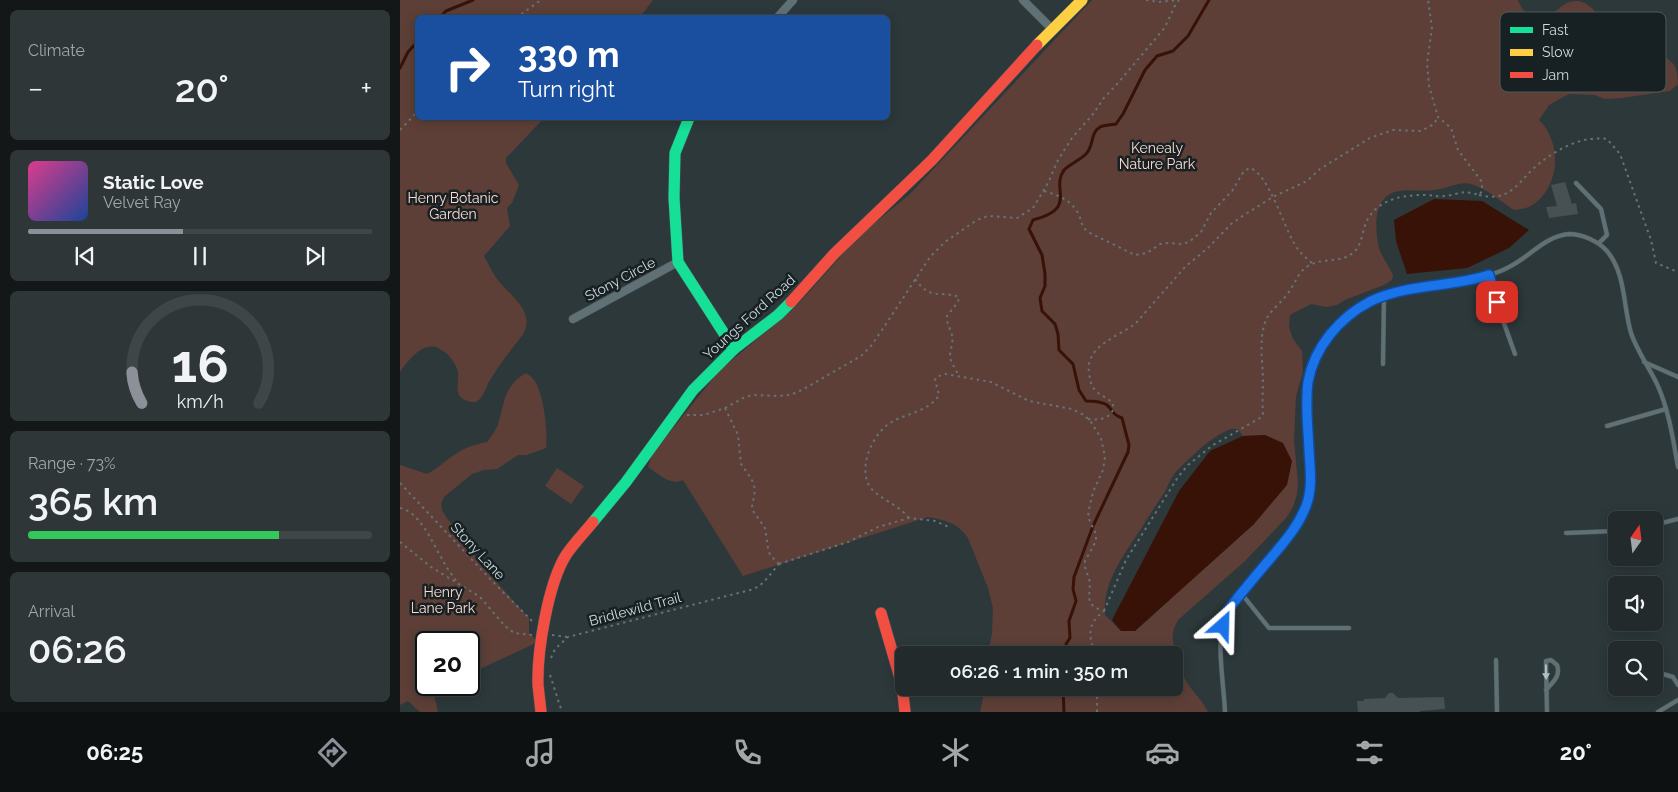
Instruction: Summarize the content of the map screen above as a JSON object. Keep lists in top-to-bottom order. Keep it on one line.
{"streets":{"street":["Stony Circle","Youngs Ford Road"],"path":["Stony Lane","Bridlewild Trail"]},"crossings":[["Youngs Ford Road","Stony Lane"]],"parks":["Kenealy Nature Park","Henry Botanic Garden","Henry Lane Park"],"legend":["Fast","Slow","Jam"],"north":"top","page":{"tile":["Climate",["Range · 73%","365 km"],["Arrival","06:26"]],"turn":["330 m","Turn right"],"heat":["−","20°","+"],"song":["Static Love","Velvet Ray"],"limit":"20","trip":"06:26 · 1 min · 350 m","tabs":["06:25","20°"],"gauge":["16","km/h"]}}
